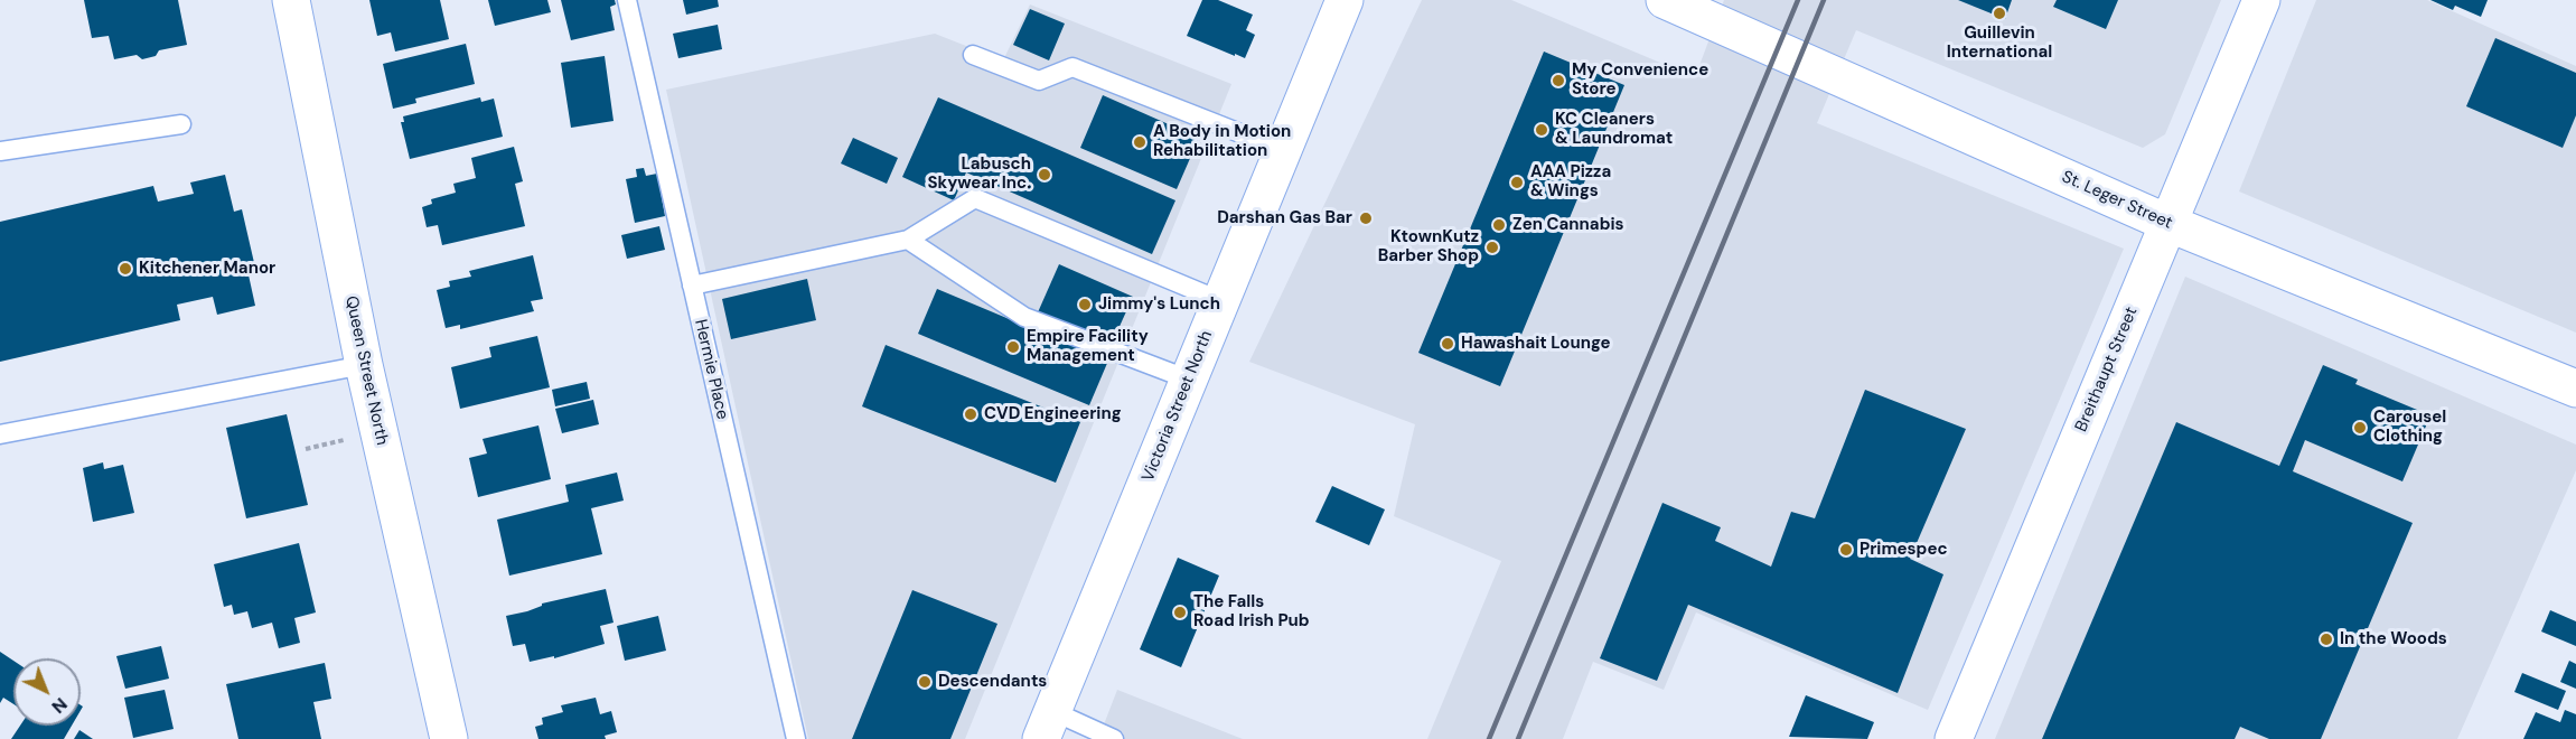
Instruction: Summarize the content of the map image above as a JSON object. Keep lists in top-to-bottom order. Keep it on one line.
{"streets":{"street":["St. Leger Street","Breithaupt Street","Queen Street North","Victoria Street North"],"lane":["Hermie Place"]},"crossings":[["St. Leger Street","Breithaupt Street"]],"places":["Guillevin International","My Convenience Store","KC Cleaners & Laundromat","A Body in Motion Rehabilitation","Labusch Skywear Inc.","AAA Pizza & Wings","Darshan Gas Bar","Zen Cannabis","KtownKutz Barber Shop","Kitchener Manor","Jimmy's Lunch","Hawashait Lounge","Empire Facility Management","CVD Engineering","Carousel Clothing","Primespec","The Falls Road Irish Pub","In the Woods","Descendants"],"north":"bottom right"}
